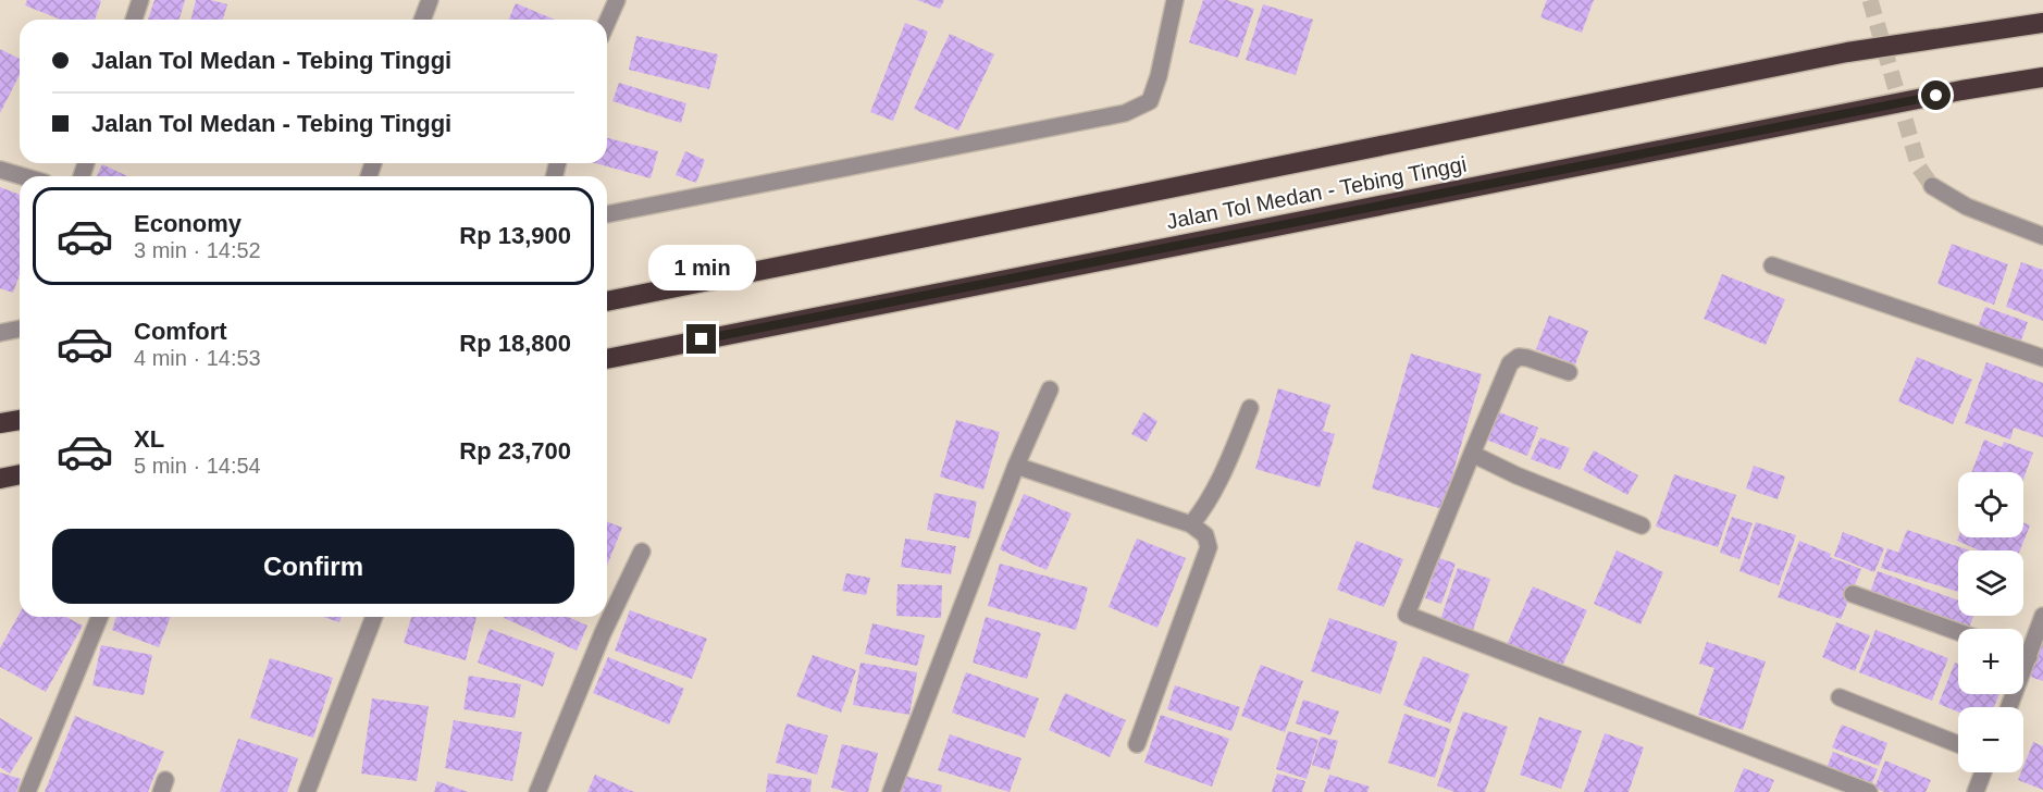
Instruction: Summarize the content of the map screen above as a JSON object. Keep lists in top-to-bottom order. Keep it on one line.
{"streets":{"highway":["Jalan Tol Medan - Tebing Tinggi"]},"page":{"banner":["Jalan Tol Medan - Tebing Tinggi","Jalan Tol Medan - Tebing Tinggi"],"list":[{"name":"Economy","note":"3 min · 14:52","value":"Rp 13,900"},{"name":"Comfort","note":"4 min · 14:53","value":"Rp 18,800"},{"name":"XL","note":"5 min · 14:54","value":"Rp 23,700"}],"bubble":"1 min","map_buttons":["+","−"],"buttons":"Confirm"}}
